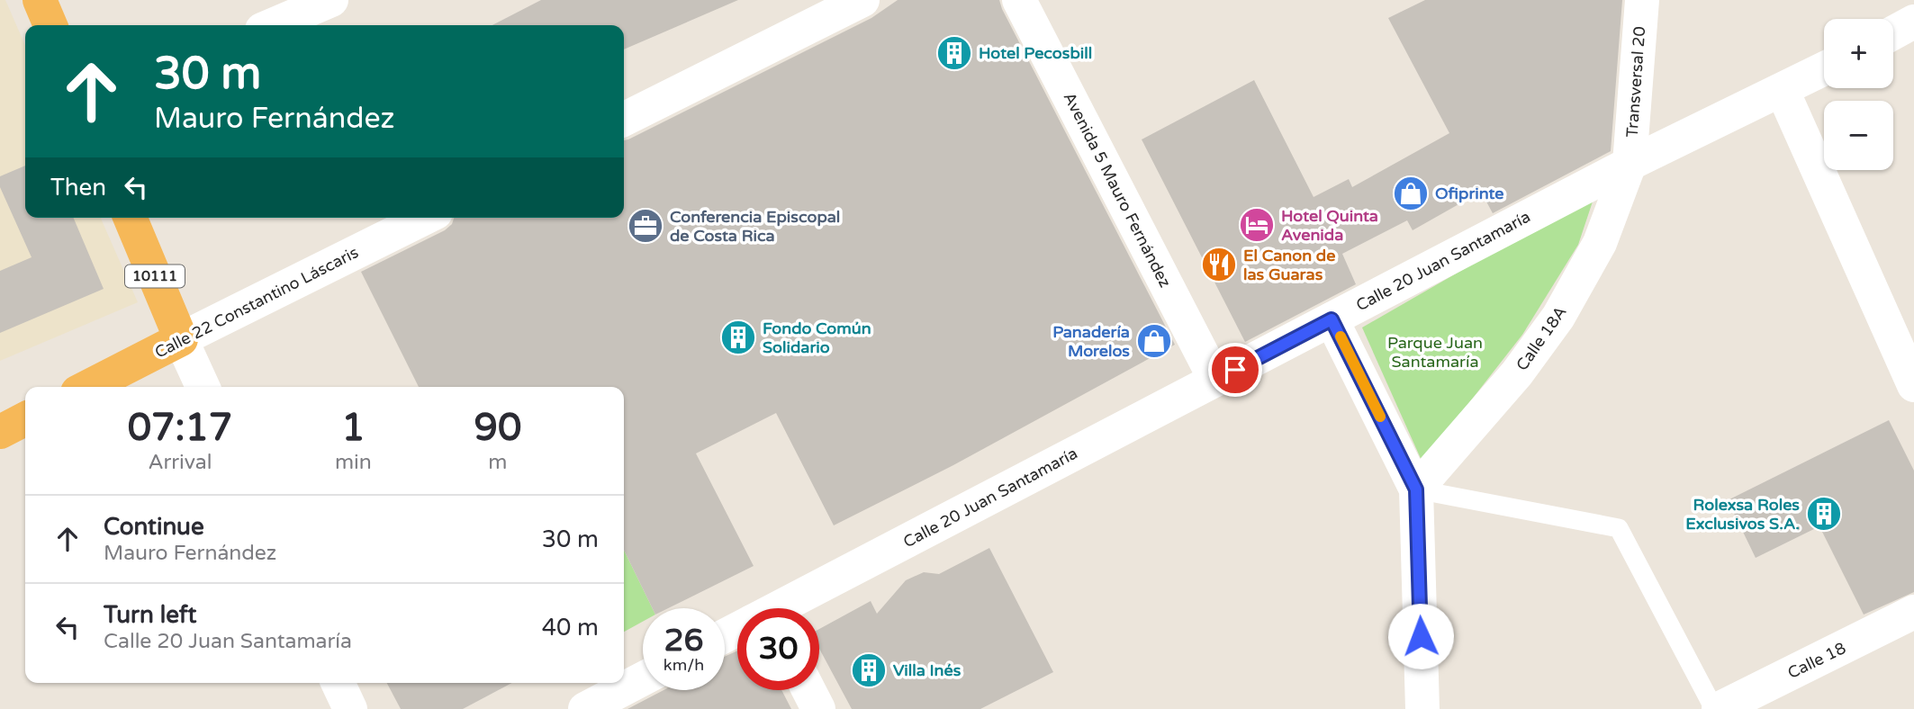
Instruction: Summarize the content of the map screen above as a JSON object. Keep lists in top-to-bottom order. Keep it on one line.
{"streets":{"highway":["10111","Calle 22 Constantino Láscaris"],"street":["Transversal 20","Avenida 5 Mauro Fernández","Calle 20 Juan Santamaría","Calle 18A","Calle 18"]},"crossings":[["Transversal 20","Calle 20 Juan Santamaría"],["Transversal 20","Calle 18A"],["Avenida 5 Mauro Fernández","Calle 20 Juan Santamaría"],["Calle 20 Juan Santamaría","Calle 18A"],["10111","Calle 22 Constantino Láscaris"]],"parks":["Parque Juan Santamaría"],"places":{"building":["Hotel Pecosbill","Fondo Común Solidario","Rolexsa Roles Exclusivos S.A.","Villa Inés"],"shop":["Ofiprinte","Panadería Morelos"],"hotel":["Hotel Quinta Avenida"],"office":["Conferencia Episcopal de Costa Rica"],"restaurant":["El Canon de las Guaras"]},"page":{"map_buttons":["+","−"],"turn":["30 m","Mauro Fernández"],"then":"Then","eta":["07:17","Arrival","1","min","90","m"],"list":[{"name":"Continue","note":"Mauro Fernández","value":"30 m"},{"name":"Turn left","note":"Calle 20 Juan Santamaría","value":"40 m"}],"speed":"26 km/h","limit":"30"}}
